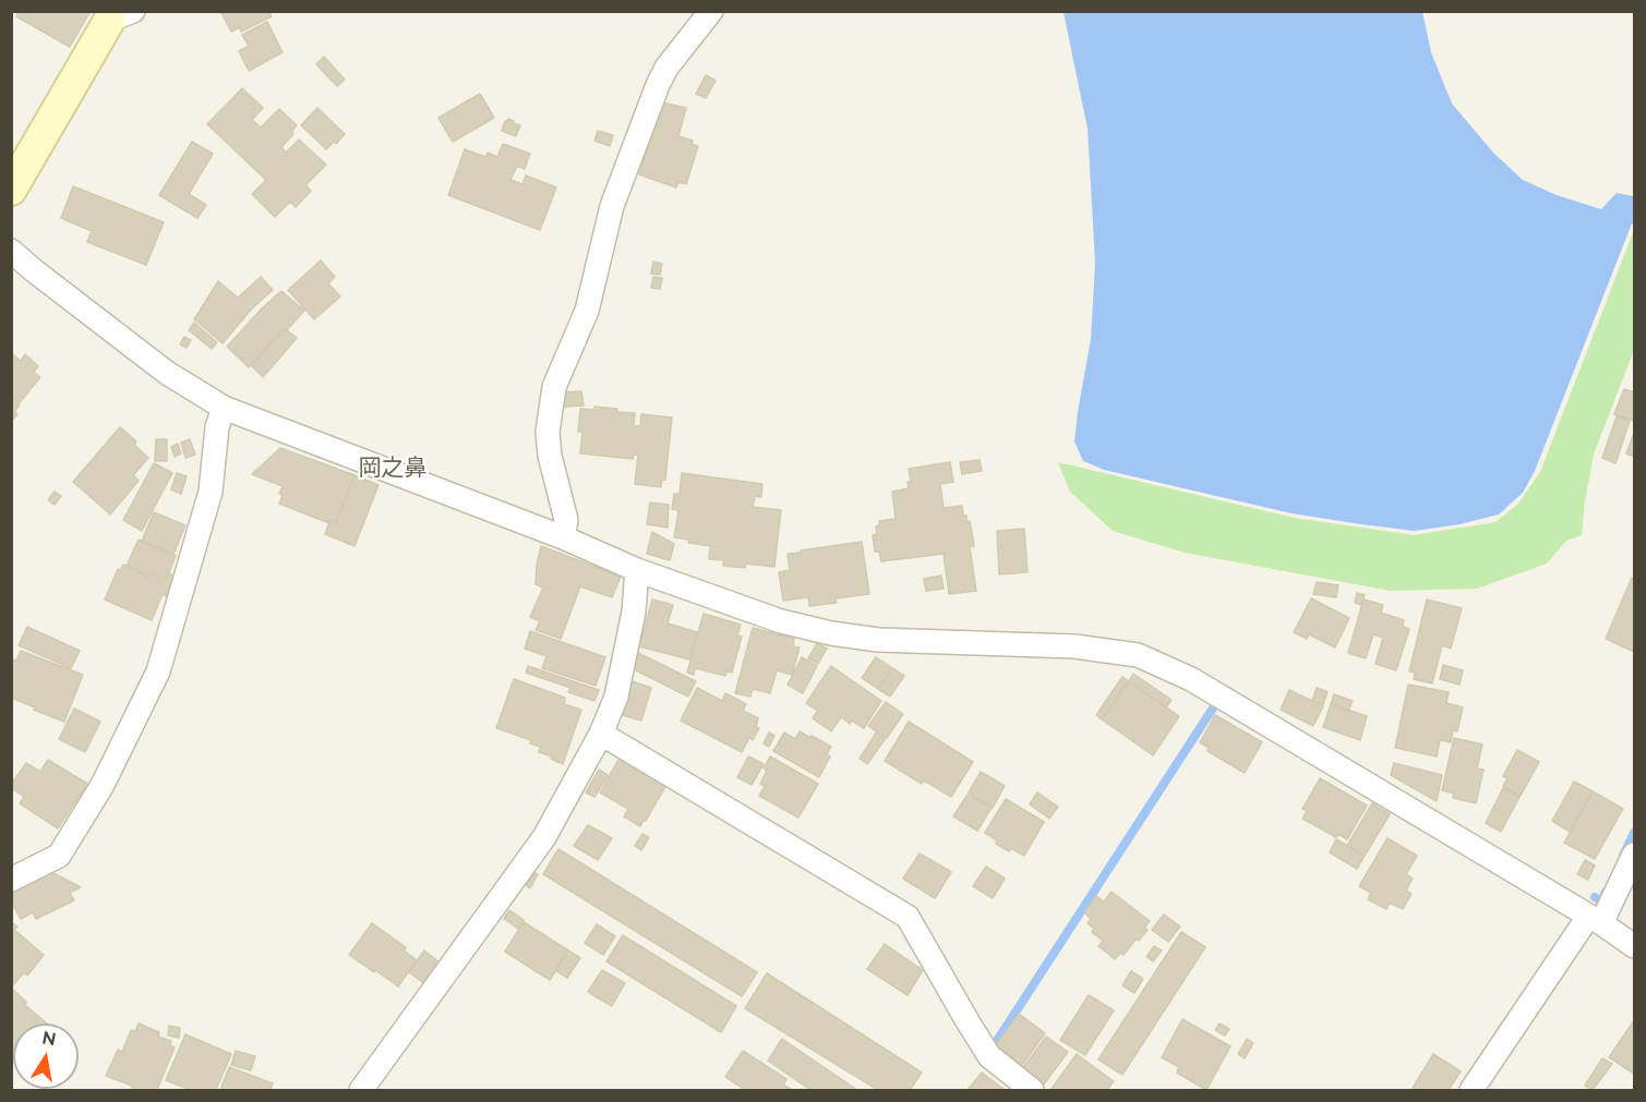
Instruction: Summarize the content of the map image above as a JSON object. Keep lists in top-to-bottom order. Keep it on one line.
{"districts":["岡之鼻"],"north":"top"}
